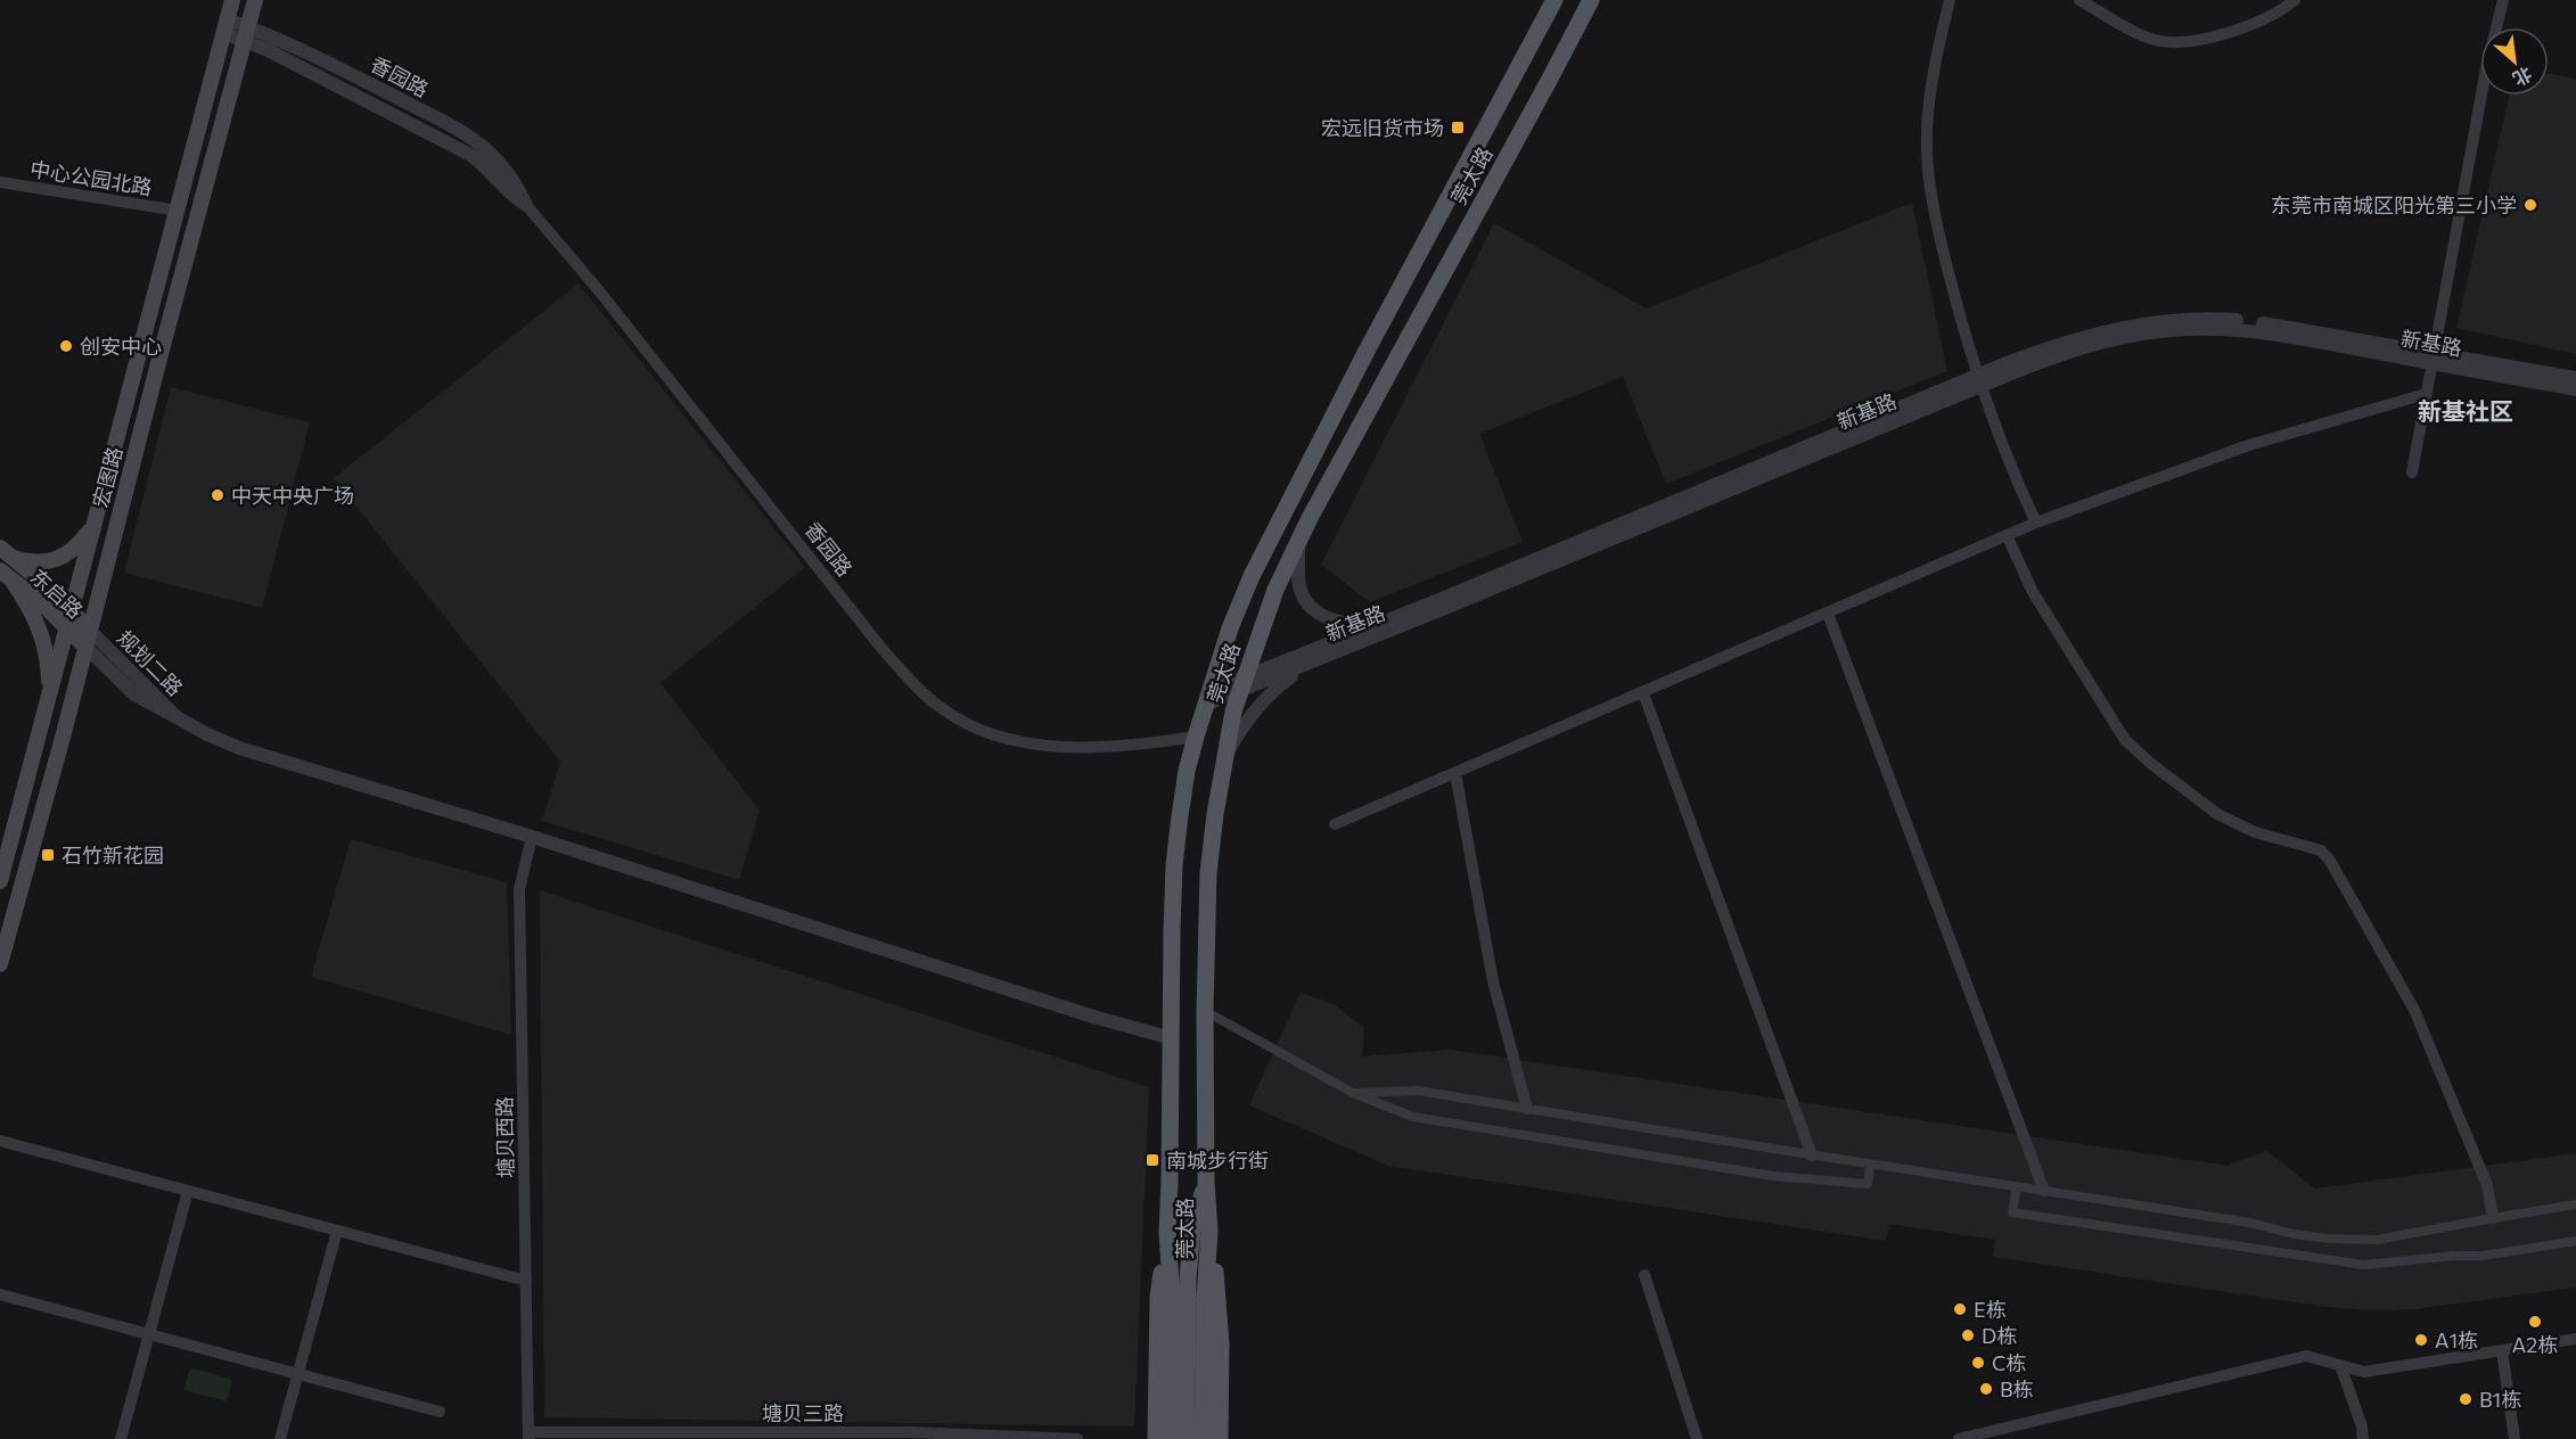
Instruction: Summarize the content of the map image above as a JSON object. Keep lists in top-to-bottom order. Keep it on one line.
{"streets":{"main road":["莞太路","宏图路","东启路","规划二路"],"street":["香园路","中心公园北路","新基路","塘贝西路","塘贝三路"]},"crossings":[["香园路","莞太路"],["香园路","宏图路"],["莞太路","新基路"],["中心公园北路","宏图路"],["宏图路","东启路"],["宏图路","规划二路"],["东启路","规划二路"],["塘贝西路","塘贝三路"]],"districts":["新基社区"],"places":{"transit":["宏远旧货市场","石竹新花园","南城步行街"],"other":["东莞市南城区阳光第三小学","创安中心","中天中央广场","E栋","A2栋","D栋","A1栋","C栋","B栋","B1栋"]},"north":"bottom right"}
